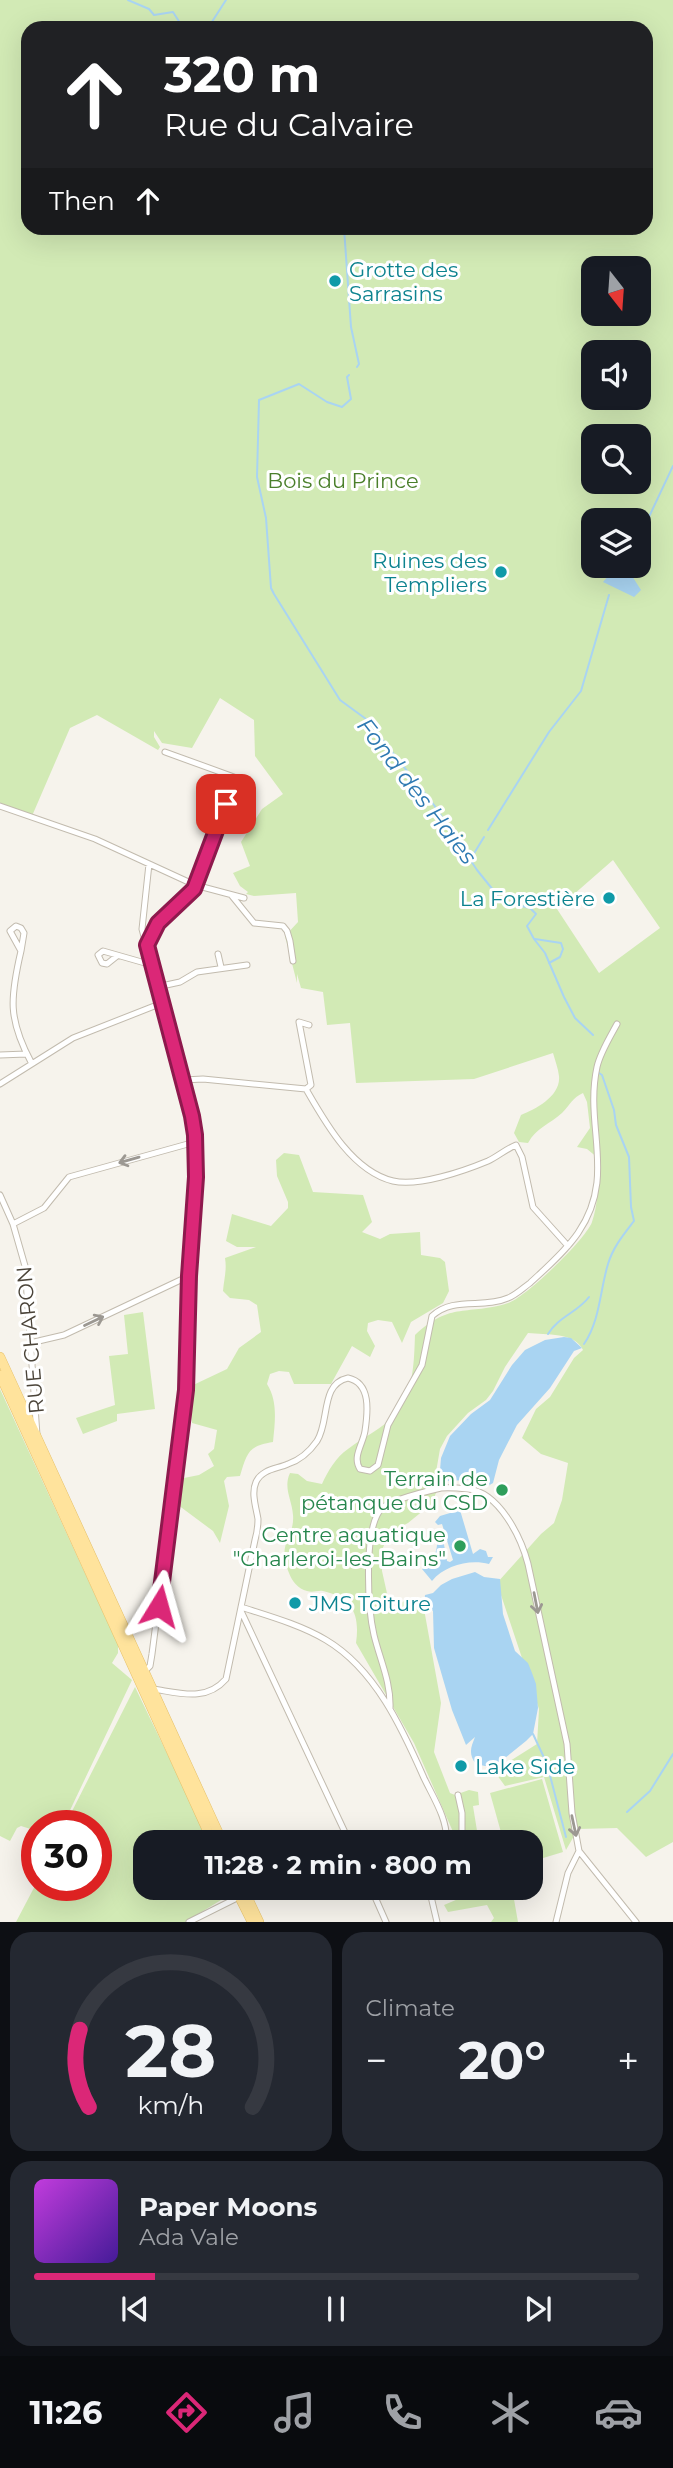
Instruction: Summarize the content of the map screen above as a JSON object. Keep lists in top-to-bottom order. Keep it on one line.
{"streets":{"street":["RUE CHARON"]},"water":["Fond des Haies"],"parks":["Bois du Prince"],"places":["Grotte des Sarrasins","Ruines des Templiers","La Forestière","Terrain de pétanque du CSD","Centre aquatique \"Charleroi-les-Bains\"","JMS Toiture","Lake Side"],"north":"bottom","page":{"turn":["320 m","Rue du Calvaire"],"then":"Then","limit":"30","trip":"11:28 · 2 min · 800 m","tile":"Climate","heat":["−","20°","+"],"song":["Paper Moons","Ada Vale"],"tabs":"11:26","gauge":["28","km/h"]}}
